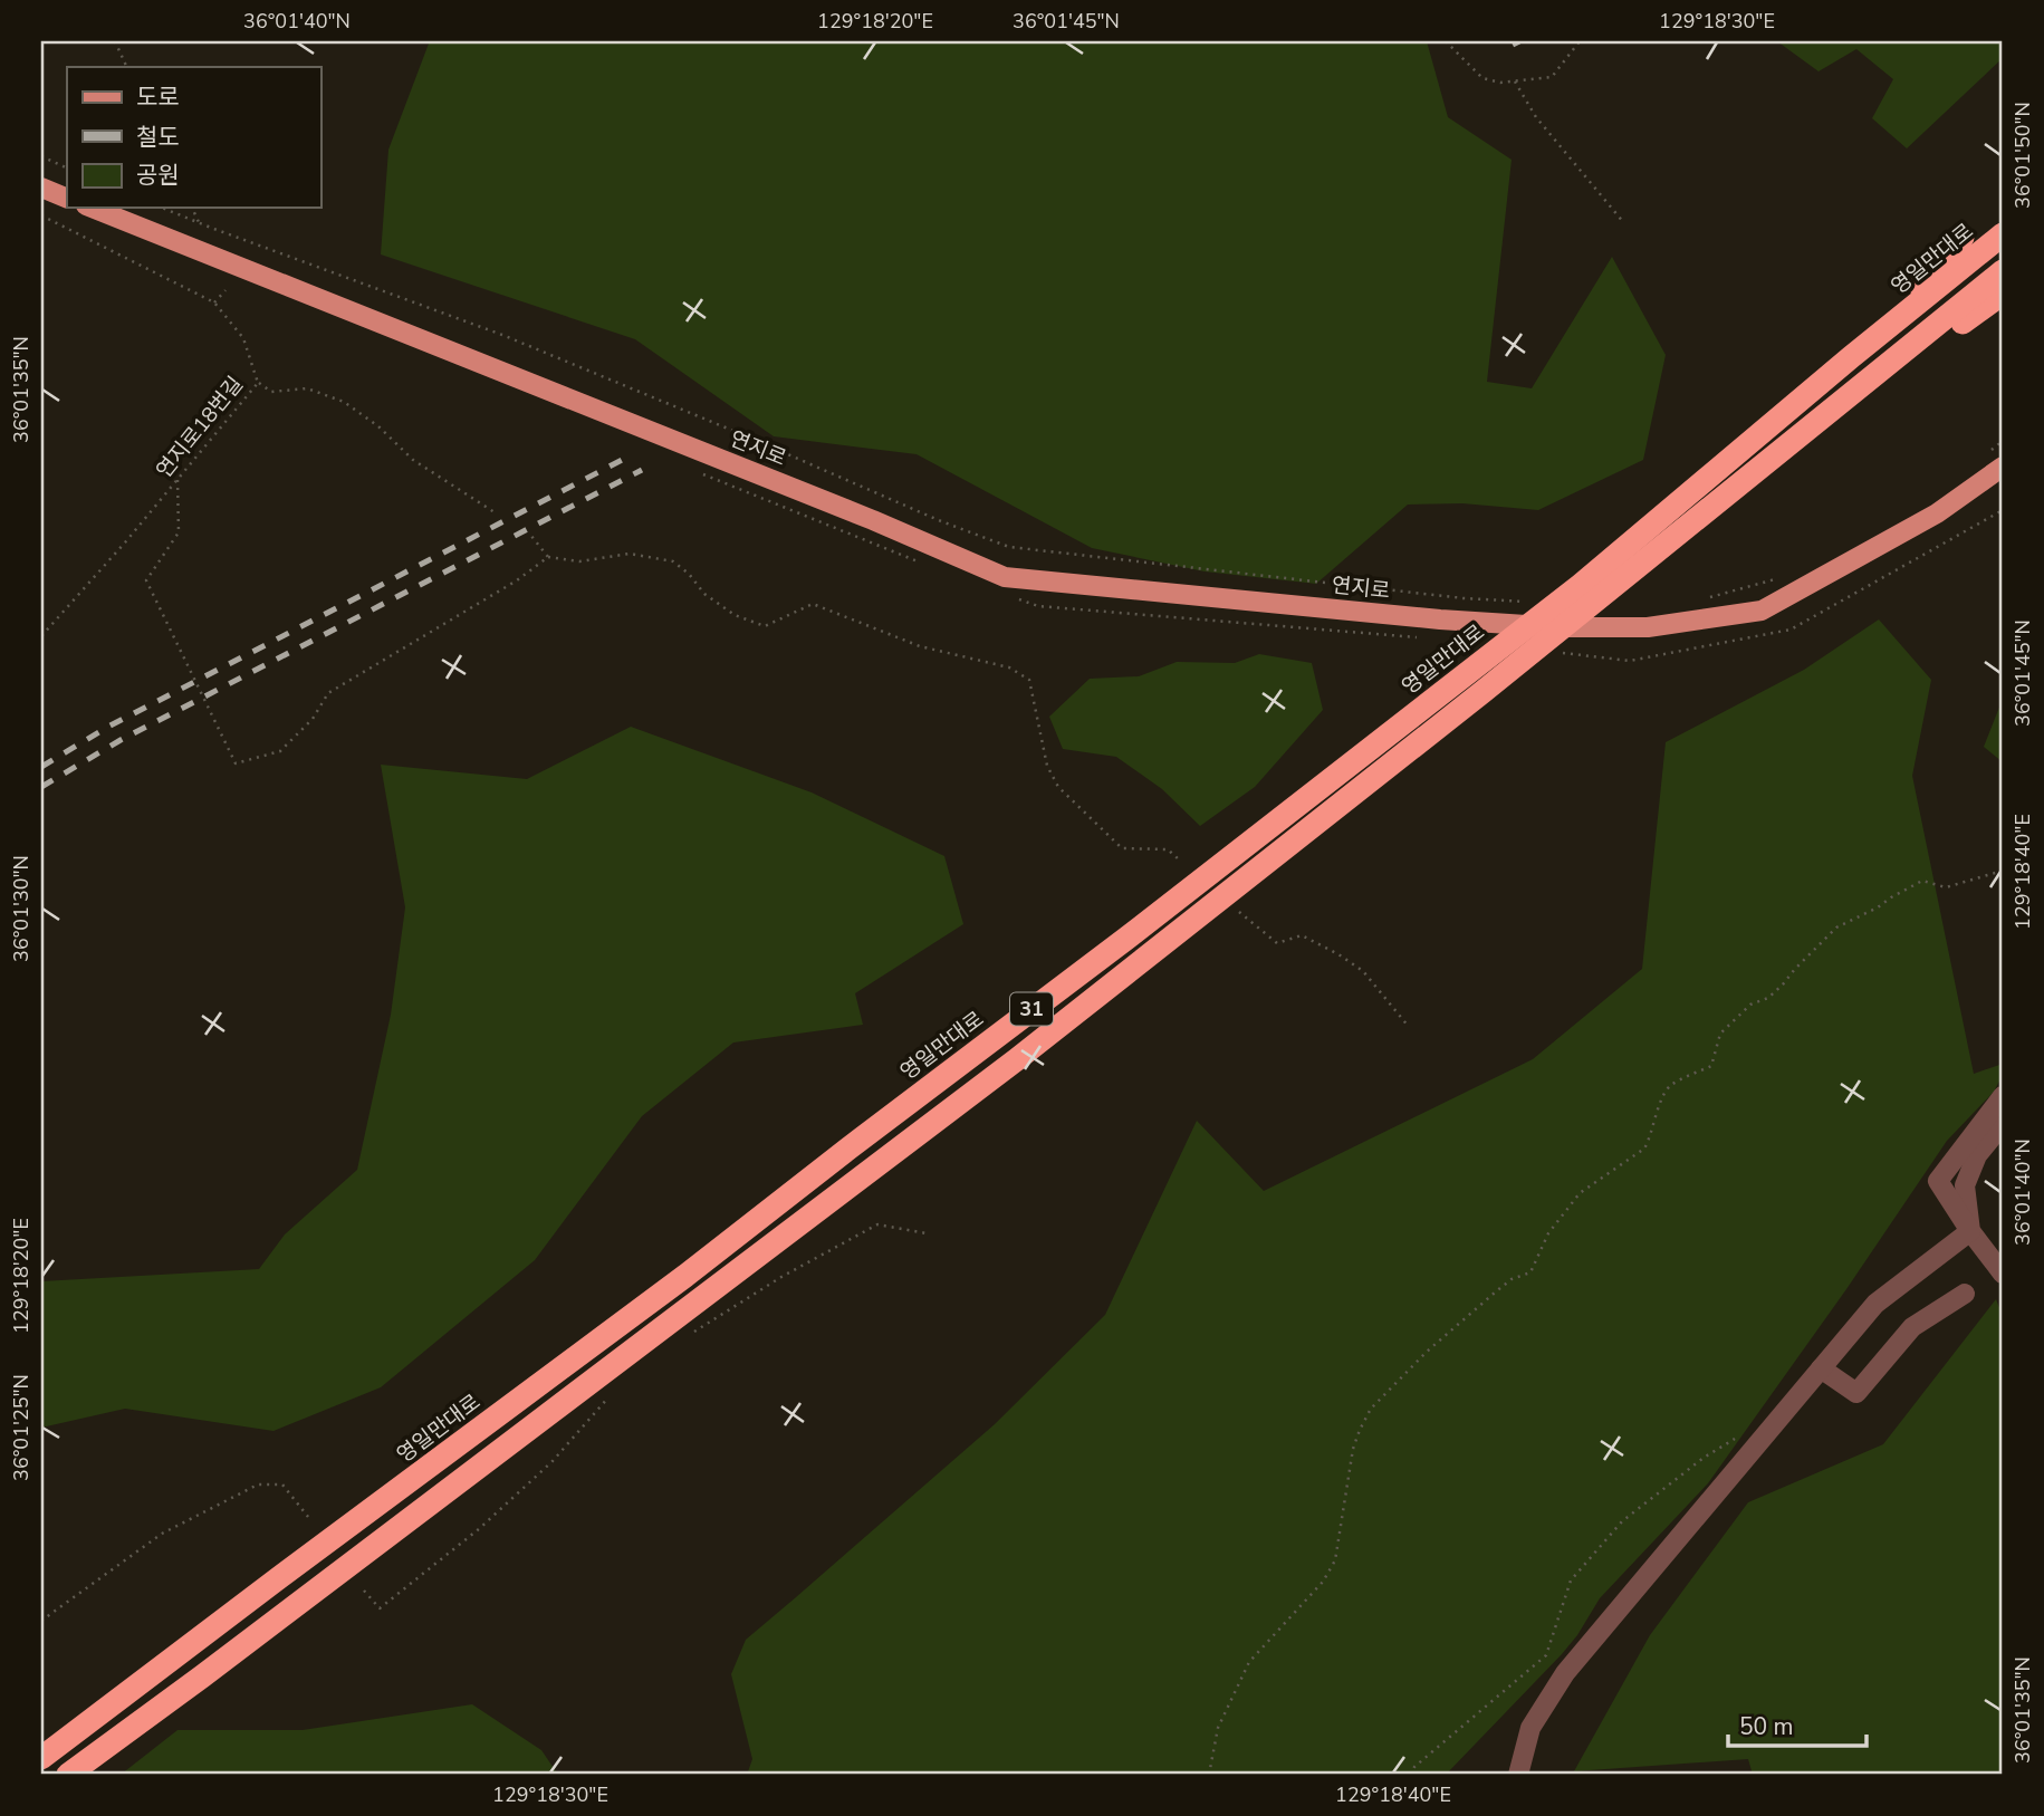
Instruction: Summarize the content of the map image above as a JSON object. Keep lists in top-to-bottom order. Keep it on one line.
{"streets":{"highway":["영일만대로","31"],"main road":["연지로"],"path":["연지로18번길"]},"legend":["도로","철도","공원"],"scale_bar":"50 m","coordinates":["36°01'40\"N","129°18'20\"E","36°01'45\"N","129°18'30\"E","36°01'50\"N","36°01'35\"N","129°18'40\"E","36°01'30\"N","36°01'25\"N"]}
